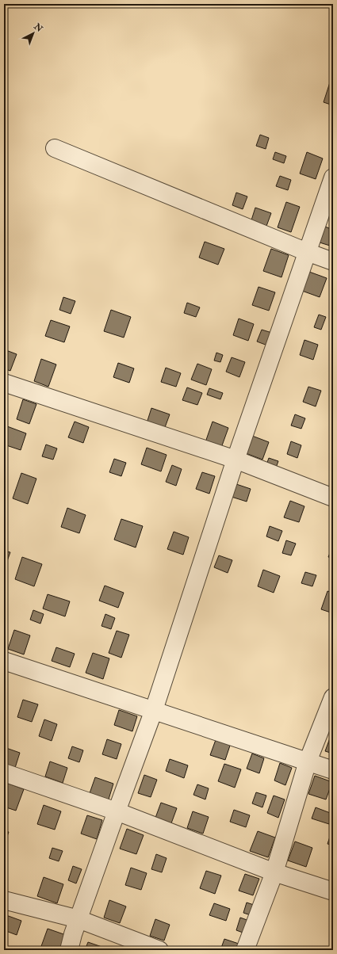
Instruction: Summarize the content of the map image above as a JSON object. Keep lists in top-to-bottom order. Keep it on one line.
{"north":"top right"}
